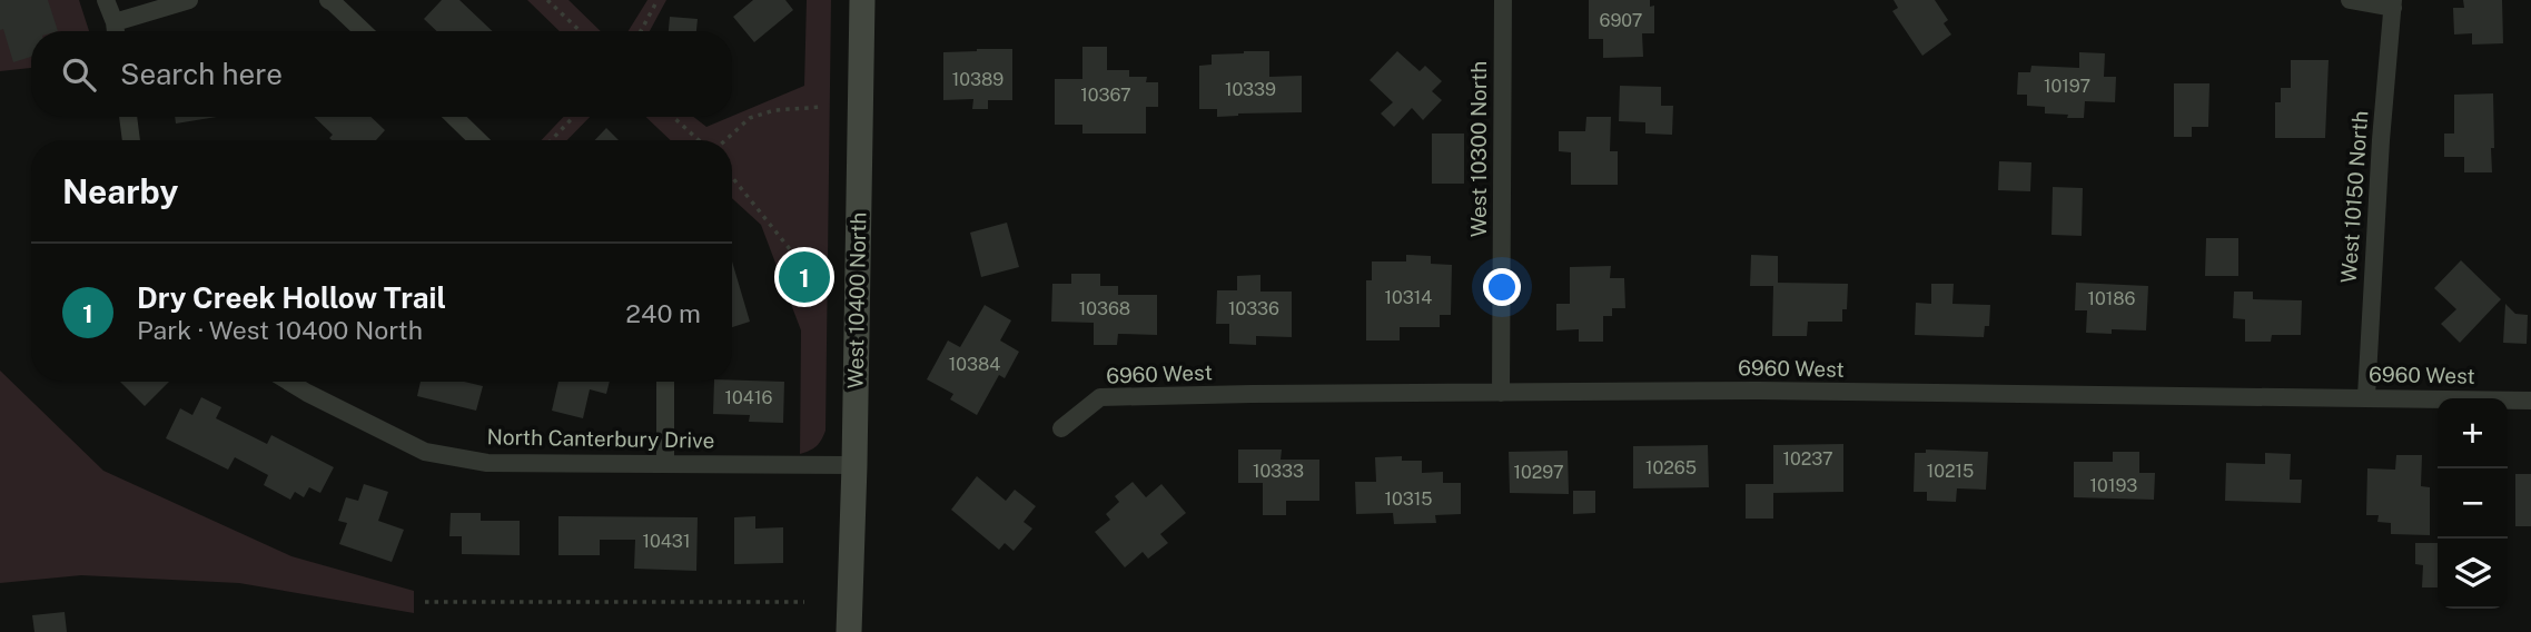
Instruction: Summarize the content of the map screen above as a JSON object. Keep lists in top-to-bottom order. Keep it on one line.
{"streets":{"street":["West 10300 North","West 10150 North","West 10400 North","6960 West","North Canterbury Drive"]},"crossings":[["West 10300 North","6960 West"],["West 10150 North","6960 West"],["West 10400 North","North Canterbury Drive"]],"house_numbers":["6907","10389","10197","10339","10367","10314","10186","10368","10336","10384","10416","10237","10265","10333","10215","10297","10193","10315","10431"],"page":{"search":"Search here","heading":"Nearby","list":[{"mark":"1","name":"Dry Creek Hollow Trail","note":"Park · West 10400 North","value":"240 m"}],"pins":"1","map_buttons":["+","−"]}}
